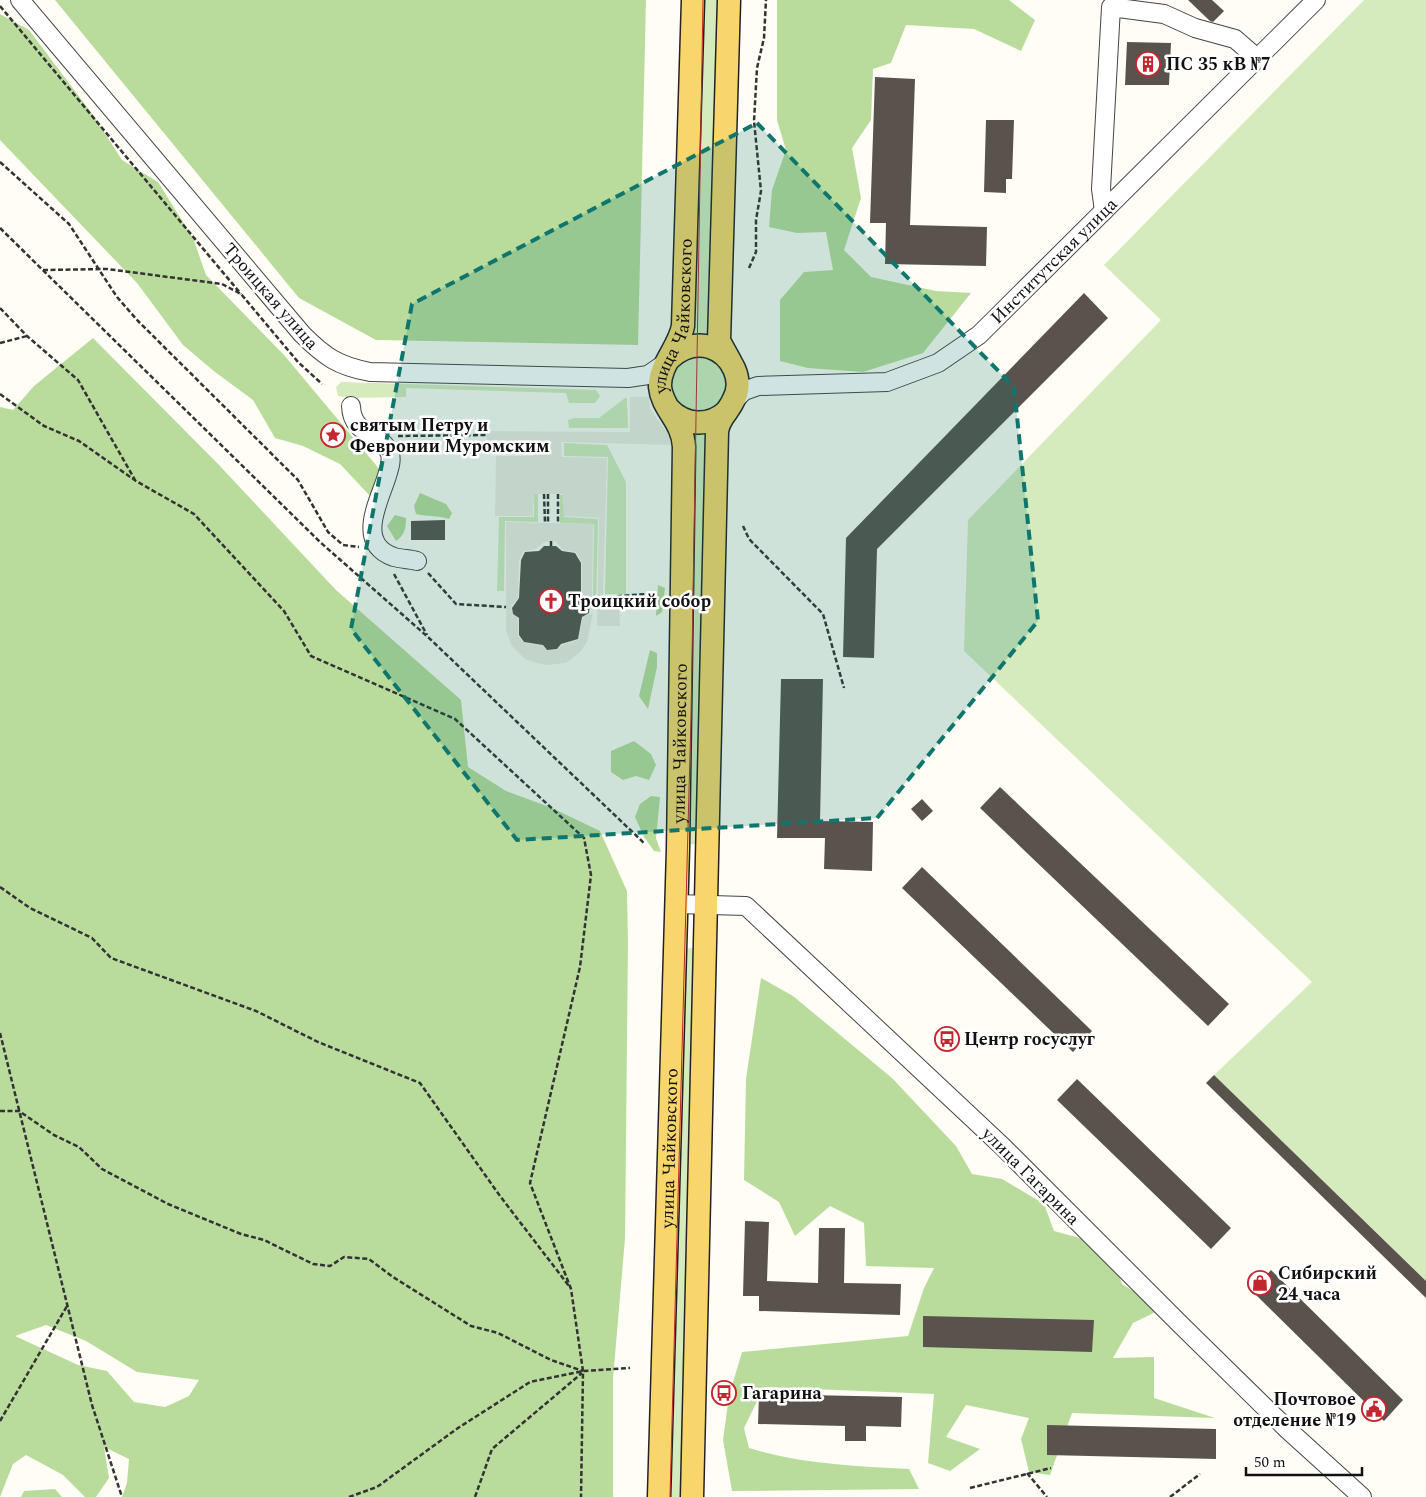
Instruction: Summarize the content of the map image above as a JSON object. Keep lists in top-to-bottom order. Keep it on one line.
{"streets":{"main road":["улица Чайковского"],"street":["Институтская улица","Троицкая улица","улица Гагарина"]},"crossings":[["Институтская улица","улица Чайковского"],["улица Чайковского","улица Гагарина"]],"places":{"building":["ПС 35 кВ №7"],"place":["святым Петру и Февронии Муромским"],"church":["Троицкий собор"],"bus stop":["Центр госуслуг","Гагарина"],"shop":["Сибирский 24 часа"],"public building":["Почтовое отделение №19"]},"scale_bar":"50 m"}
